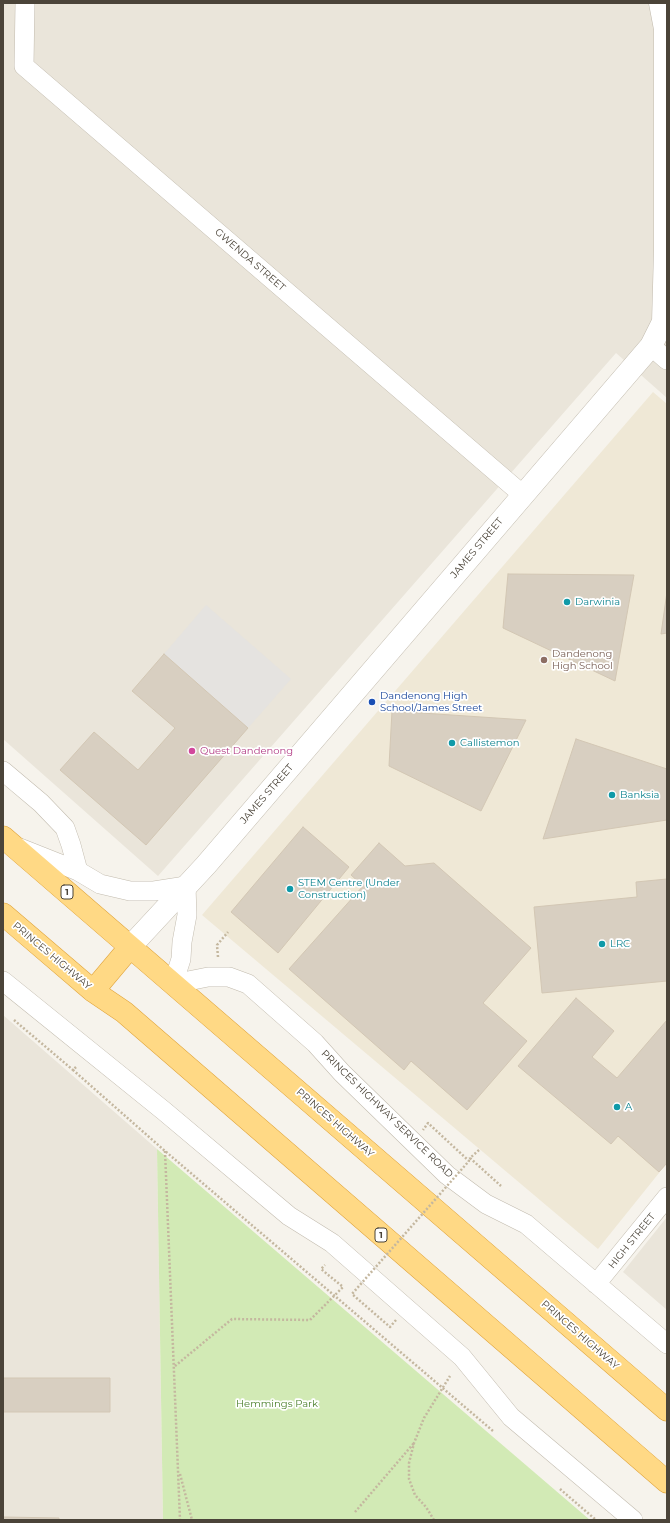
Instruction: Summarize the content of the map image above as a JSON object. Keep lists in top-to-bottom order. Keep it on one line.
{"streets":{"highway":["JAMES STREET","1","PRINCES HIGHWAY"],"street":["GWENDA STREET","PRINCES HIGHWAY SERVICE ROAD","HIGH STREET"]},"crossings":[["GWENDA STREET","JAMES STREET"],["JAMES STREET","PRINCES HIGHWAY"],["PRINCES HIGHWAY","PRINCES HIGHWAY SERVICE ROAD"],["PRINCES HIGHWAY SERVICE ROAD","HIGH STREET"]],"parks":["Hemmings Park"],"places":["Darwinia","Dandenong High School","Dandenong High School/James Street","Callistemon","Quest Dandenong","Banksia","STEM Centre (Under Construction)","LRC","A"]}
